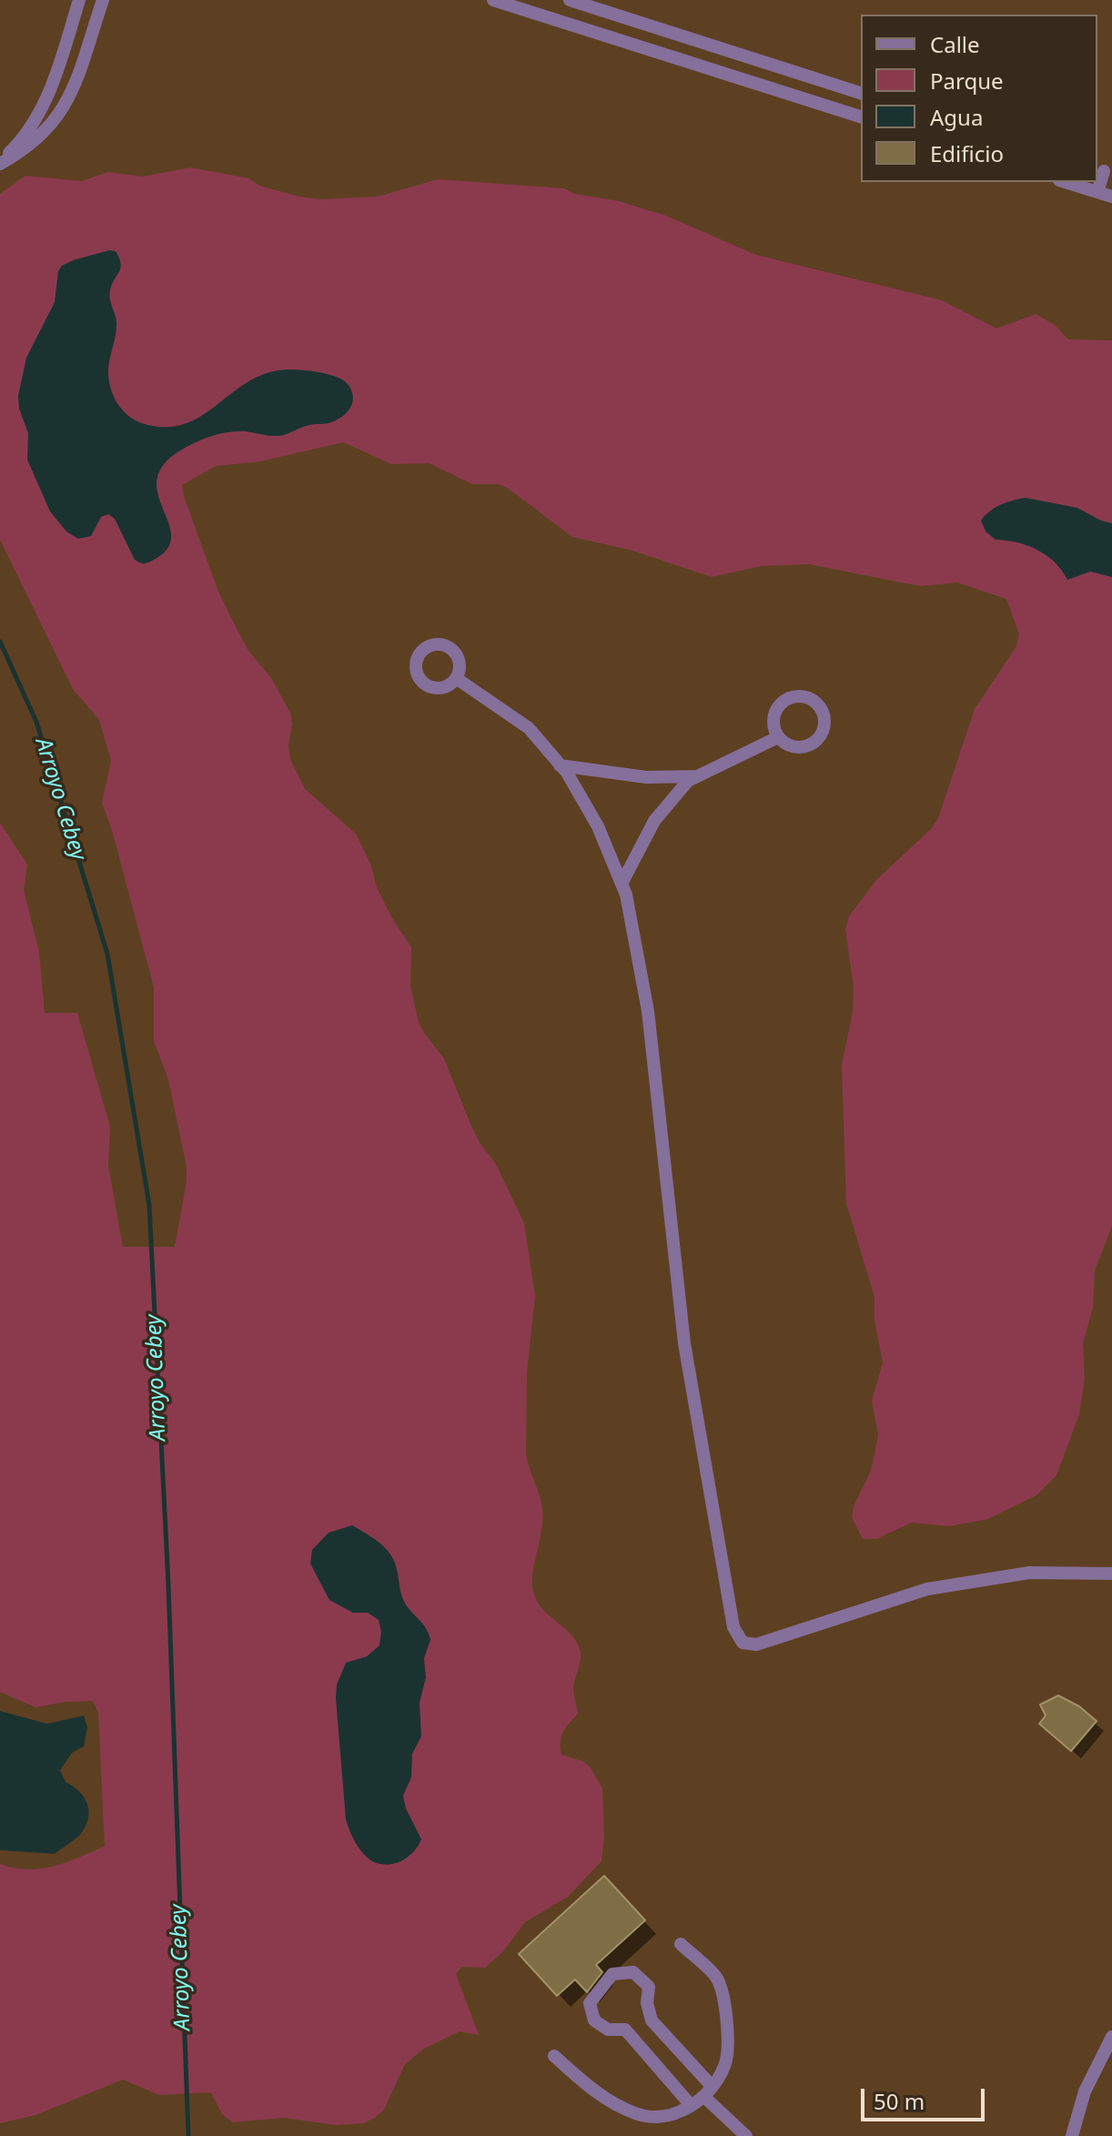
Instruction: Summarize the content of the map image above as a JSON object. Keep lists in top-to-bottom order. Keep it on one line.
{"water":["Arroyo Cebey"],"legend":["Calle","Parque","Agua","Edificio"],"scale_bar":"50 m"}
